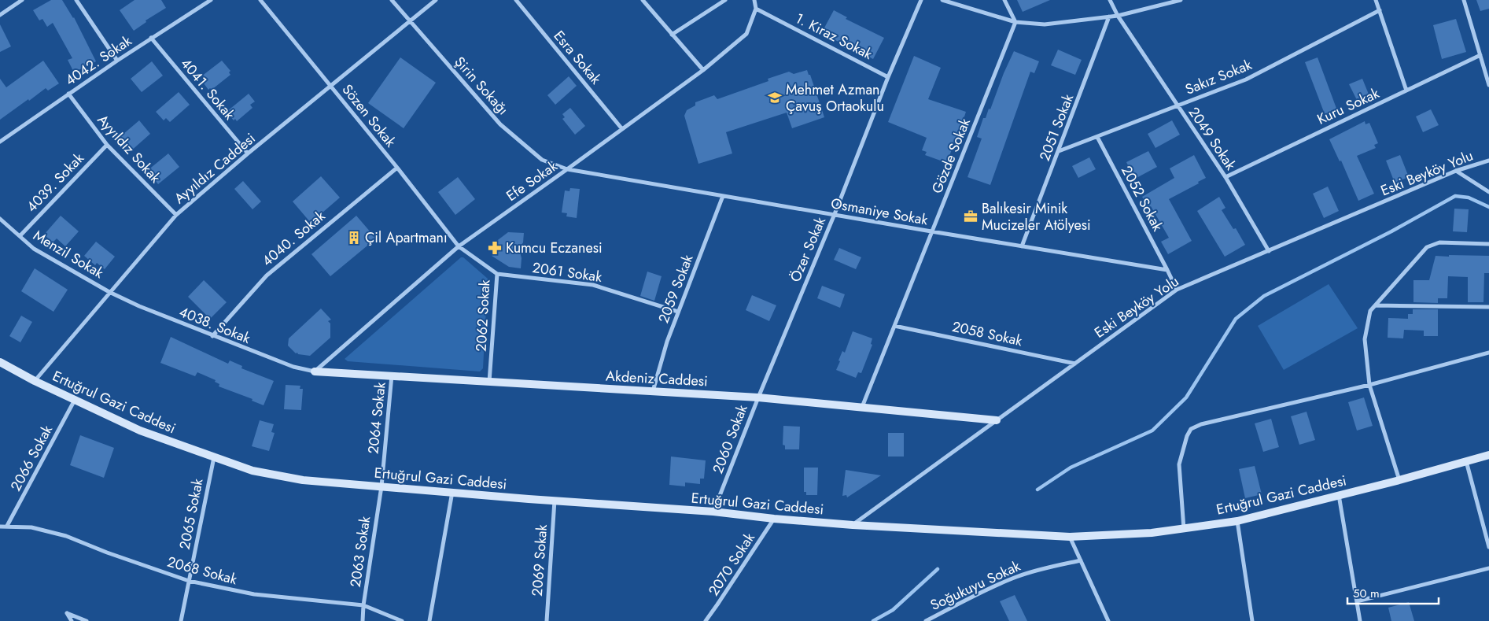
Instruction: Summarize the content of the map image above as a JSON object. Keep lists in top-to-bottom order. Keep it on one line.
{"streets":{"main road":["Akdeniz Caddesi","Ertuğrul Gazi Caddesi"],"street":["1. Kiraz Sokak","Esra Sokak","4042. Sokak","Sakız Sokak","Şirin Sokağı","4041. Sokak","Kuru Sokak","Sözen Sokak","2051 Sokak","2049 Sokak","Ayyıldız Sokak","Gözde Sokak","Ayyıldız Caddesi","Eski Beyköy Yolu","Efe Sokak","4039. Sokak","2052 Sokak","Osmaniye Sokak","4040. Sokak","Özer Sokak","Menzil Sokak","2061 Sokak","2059 Sokak","2062 Sokak","4038. Sokak","2058 Sokak","2064 Sokak","2060 Sokak","2066 Sokak","2065 Sokak","2063 Sokak","2069 Sokak","2070 Sokak","2068 Sokak","Soğukuyu Sokak"]},"crossings":[["1. Kiraz Sokak","Efe Sokak"],["1. Kiraz Sokak","Özer Sokak"],["Esra Sokak","Efe Sokak"],["4042. Sokak","4041. Sokak"],["4042. Sokak","Ayyıldız Sokak"],["Sakız Sokak","2051 Sokak"],["Sakız Sokak","2049 Sokak"],["Sakız Sokak","2052 Sokak"],["Şirin Sokağı","Ayyıldız Caddesi"],["Şirin Sokağı","Efe Sokak"],["Şirin Sokağı","Osmaniye Sokak"],["4041. Sokak","Ayyıldız Caddesi"],["Kuru Sokak","2049 Sokak"],["Sözen Sokak","Ayyıldız Caddesi"],["Sözen Sokak","Efe Sokak"],["Sözen Sokak","4040. Sokak"],["Sözen Sokak","2062 Sokak"],["2051 Sokak","Osmaniye Sokak"],["2049 Sokak","Eski Beyköy Yolu"],["Ayyıldız Sokak","Ayyıldız Caddesi"],["Ayyıldız Sokak","4039. Sokak"],["Gözde Sokak","Osmaniye Sokak"],["Gözde Sokak","2058 Sokak"],["Gözde Sokak","Akdeniz Caddesi"],["Ayyıldız Caddesi","Menzil Sokak"],["Ayyıldız Caddesi","4038. Sokak"],["Ayyıldız Caddesi","Ertuğrul Gazi Caddesi"],["Eski Beyköy Yolu","2058 Sokak"],["Eski Beyköy Yolu","Akdeniz Caddesi"],["Eski Beyköy Yolu","Ertuğrul Gazi Caddesi"],["Efe Sokak","Osmaniye Sokak"],["Efe Sokak","2062 Sokak"],["Efe Sokak","4038. Sokak"],["Efe Sokak","Akdeniz Caddesi"],["4039. Sokak","Menzil Sokak"],["2052 Sokak","Osmaniye Sokak"],["Osmaniye Sokak","Özer Sokak"],["Osmaniye Sokak","2059 Sokak"],["4040. Sokak","4038. Sokak"],["Özer Sokak","Akdeniz Caddesi"],["Özer Sokak","2060 Sokak"],["Menzil Sokak","4038. Sokak"],["2061 Sokak","2059 Sokak"],["2061 Sokak","2062 Sokak"],["2059 Sokak","Akdeniz Caddesi"],["2062 Sokak","Akdeniz Caddesi"],["4038. Sokak","Akdeniz Caddesi"],["Akdeniz Caddesi","2064 Sokak"],["Akdeniz Caddesi","2060 Sokak"],["Ertuğrul Gazi Caddesi","2064 Sokak"],["Ertuğrul Gazi Caddesi","2060 Sokak"],["Ertuğrul Gazi Caddesi","2066 Sokak"],["Ertuğrul Gazi Caddesi","2065 Sokak"],["Ertuğrul Gazi Caddesi","2063 Sokak"],["Ertuğrul Gazi Caddesi","2069 Sokak"],["Ertuğrul Gazi Caddesi","2070 Sokak"],["2064 Sokak","2063 Sokak"],["2066 Sokak","2068 Sokak"],["2065 Sokak","2068 Sokak"],["2063 Sokak","2068 Sokak"]],"places":{"school or university":["Mehmet Azman Çavuş Ortaokulu"],"office":["Balıkesir Minik Mucizeler Atölyesi"],"building":["Çil Apartmanı"],"pharmacy":["Kumcu Eczanesi"]},"scale_bar":"50 m"}
